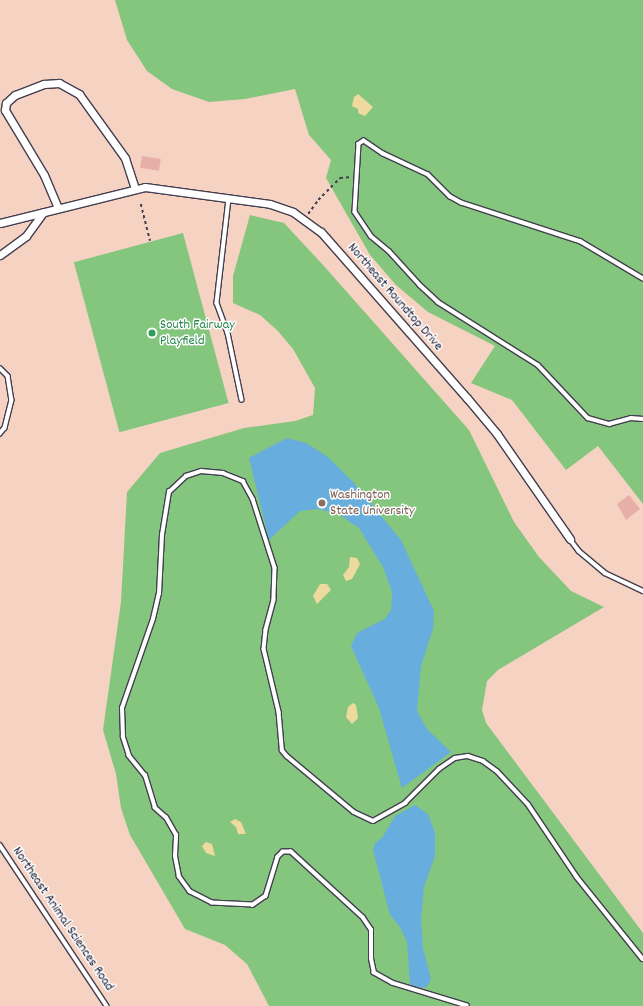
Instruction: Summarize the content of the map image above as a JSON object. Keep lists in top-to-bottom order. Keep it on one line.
{"streets":{"street":["Northeast Roundtop Drive"],"lane":["Northeast Animal Sciences Road"]},"places":["South Fairway Playfield","Washington State University"]}
